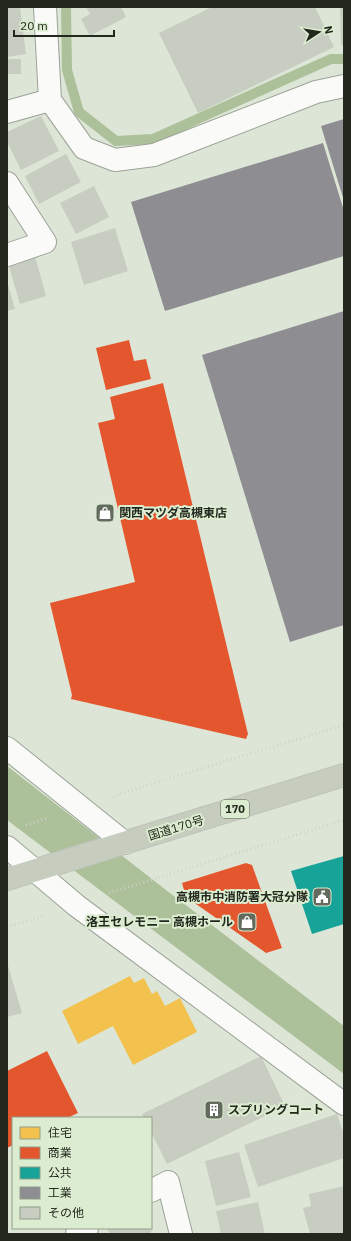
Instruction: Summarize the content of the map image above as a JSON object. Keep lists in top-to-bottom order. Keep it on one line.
{"streets":{"highway":["170","国道170号"]},"places":{"shop":["関西マツダ高槻東店","洛王セレモニー 高槻ホール"],"public building":["高槻市中消防署大冠分隊"],"building":["スプリングコート"]},"legend":["住宅","商業","公共","工業","その他"],"scale_bar":"20 m","north":"right"}
